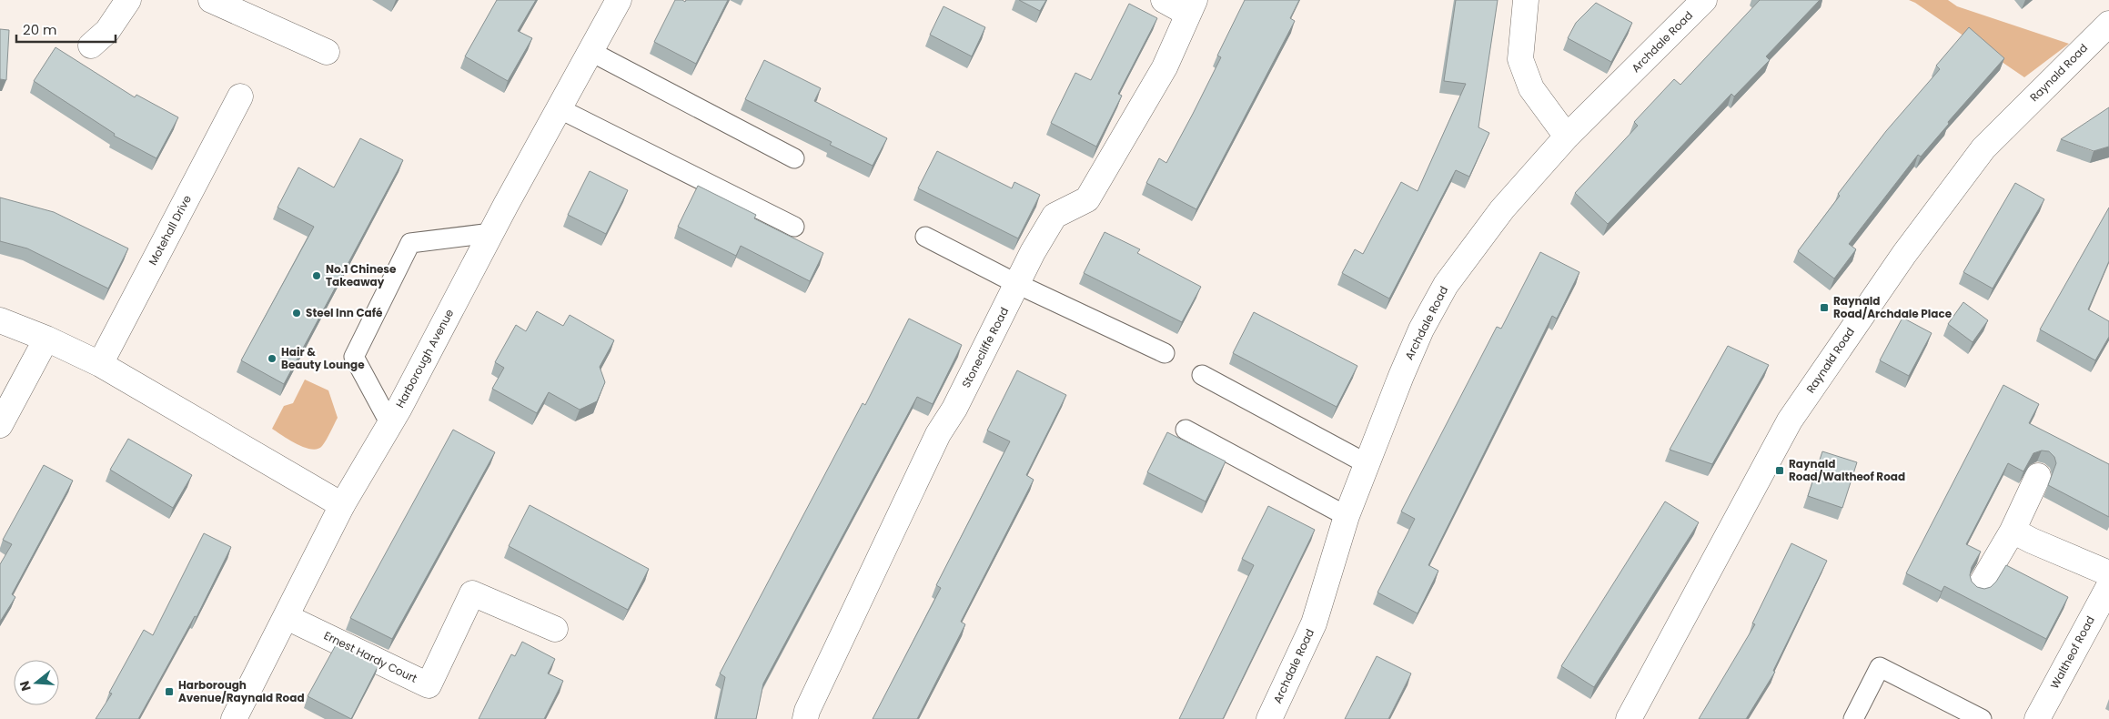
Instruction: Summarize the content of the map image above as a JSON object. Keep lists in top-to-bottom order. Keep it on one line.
{"streets":{"street":["Archdale Road","Raynald Road","Motehall Drive","Stonecliffe Road","Harborough Avenue","Waltheof Road","Ernest Hardy Court"]},"crossings":[["Harborough Avenue","Ernest Hardy Court"]],"places":{"other":["No.1 Chinese Takeaway","Steel Inn Café","Hair & Beauty Lounge"],"transit":["Raynald Road/Archdale Place","Raynald Road/Waltheof Road","Harborough Avenue/Raynald Road"]},"scale_bar":"20 m","north":"left"}
